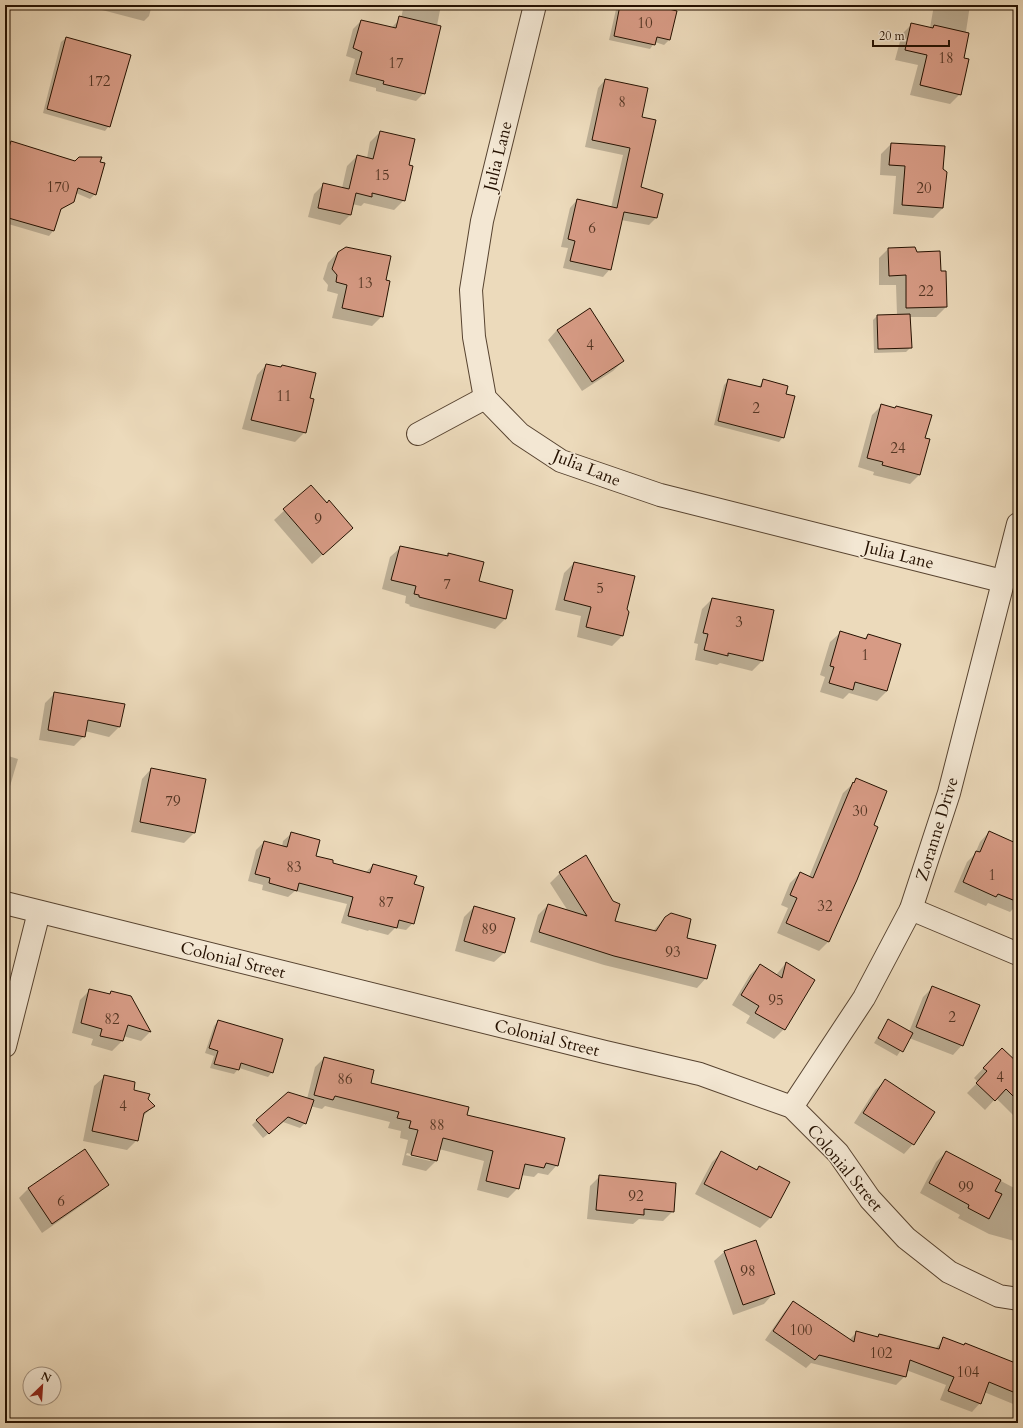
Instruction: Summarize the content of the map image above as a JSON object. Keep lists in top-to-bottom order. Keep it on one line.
{"streets":{"street":["Julia Lane","Zoranne Drive","Colonial Street"]},"crossings":[["Julia Lane","Zoranne Drive"],["Zoranne Drive","Colonial Street"]],"house_numbers":["10","18","17","172","8","15","170","20","6","13","22","4","11","2","24","9","7","5","3","1","79","30","83","1","87","32","89","93","95","2","82","4","86","4","88","99","92","6","98","100","102","104"],"scale_bar":"20 m","north":"top right"}
